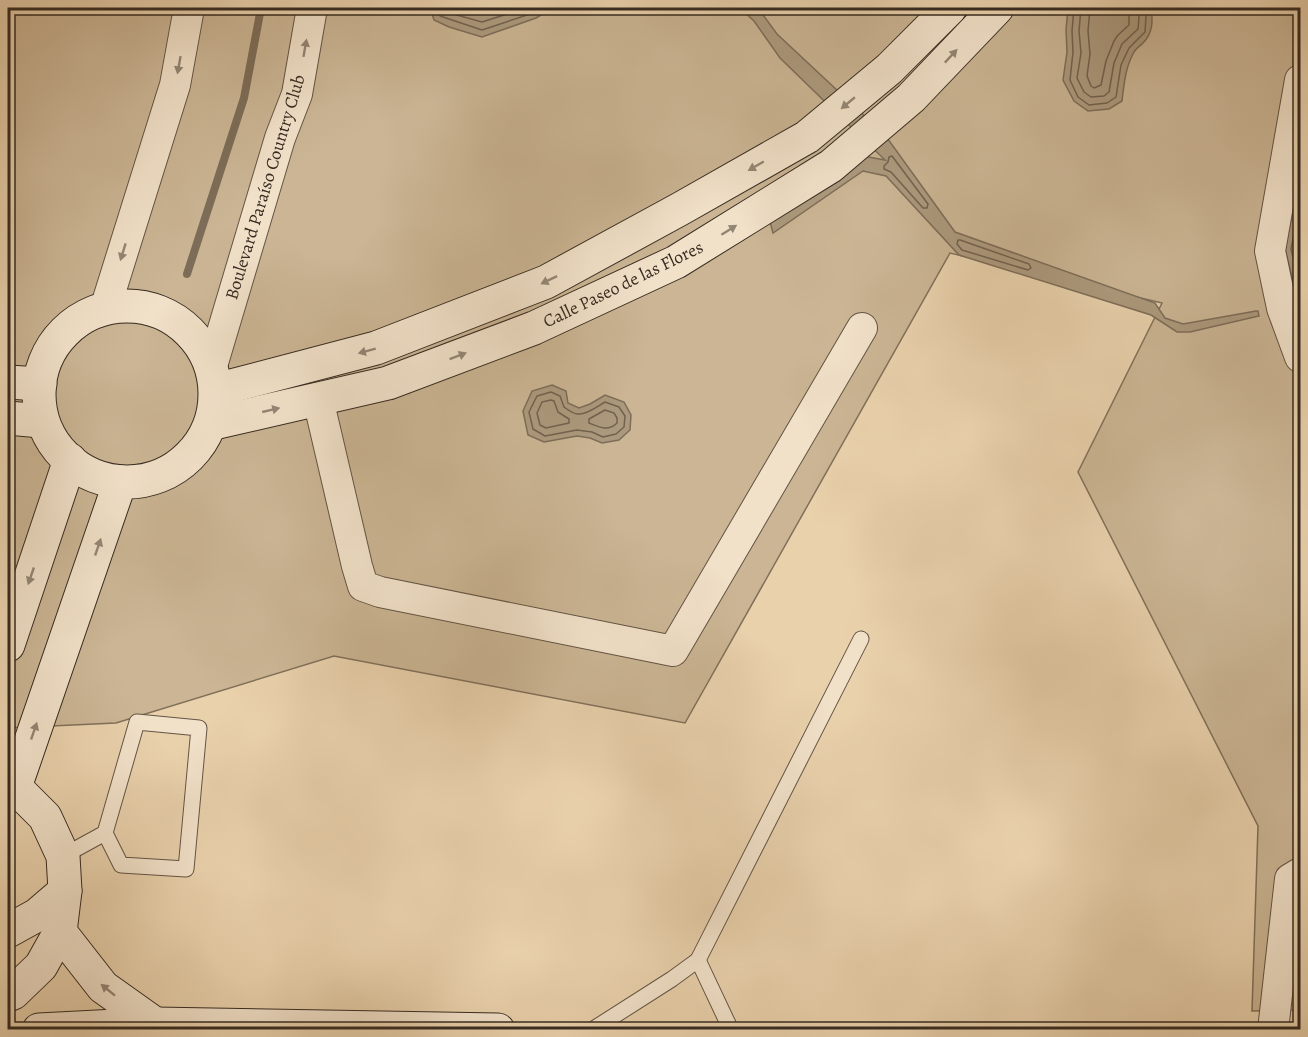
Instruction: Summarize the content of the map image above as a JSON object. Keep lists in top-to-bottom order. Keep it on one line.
{"streets":{"street":["Boulevard Paraíso Country Club","Calle Paseo de las Flores"]},"crossings":[["Boulevard Paraíso Country Club","Calle Paseo de las Flores"]]}
